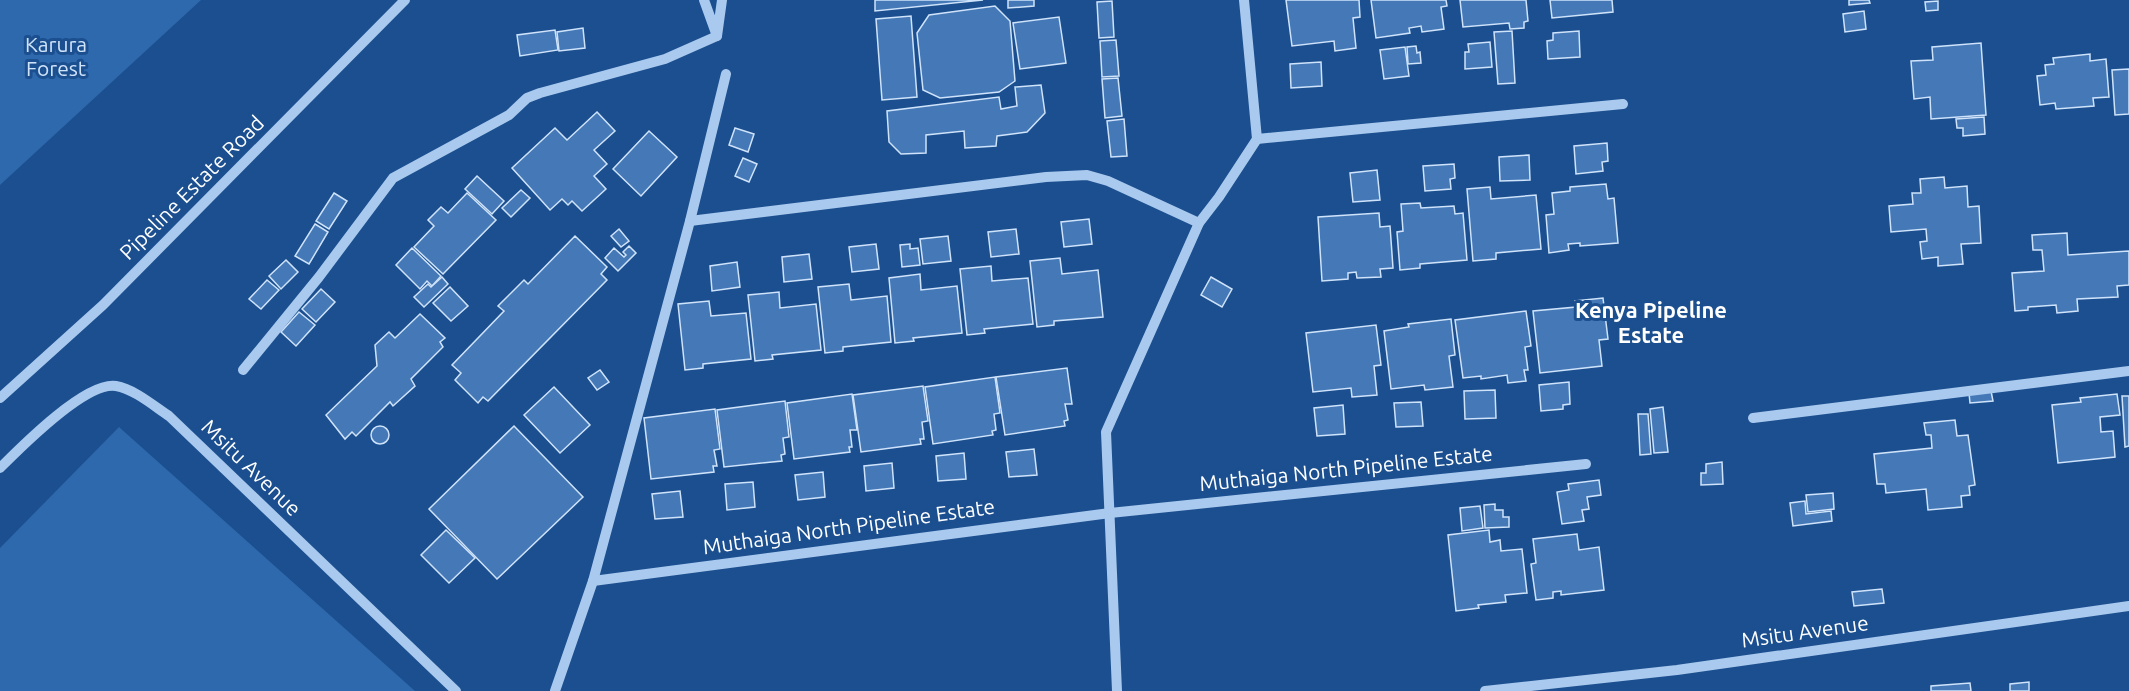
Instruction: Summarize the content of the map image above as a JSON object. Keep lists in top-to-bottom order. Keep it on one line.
{"streets":{"street":["Pipeline Estate Road","Msitu Avenue","Muthaiga North Pipeline Estate"]},"districts":["Kenya Pipeline Estate"],"parks":["Karura Forest"]}
